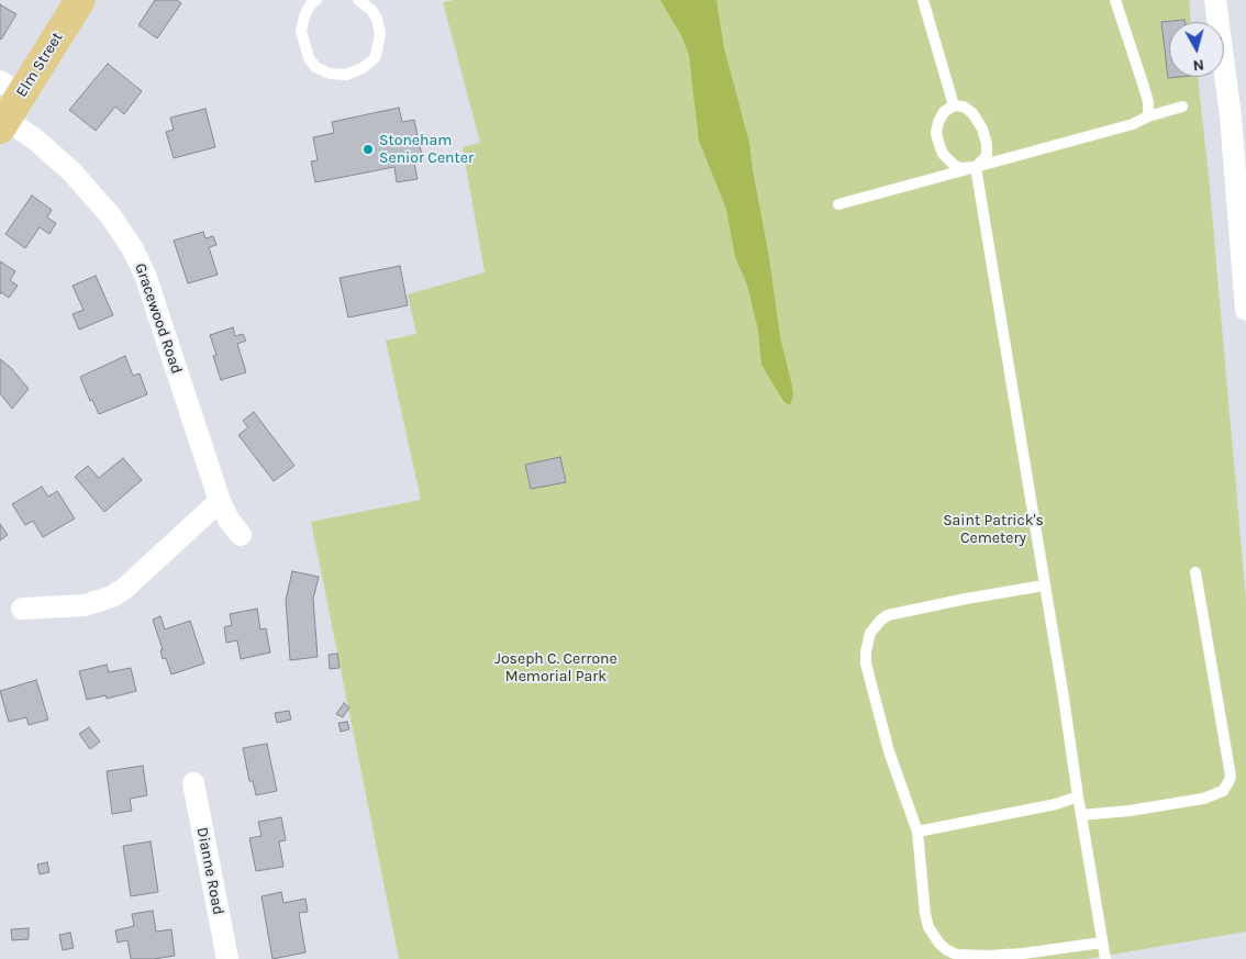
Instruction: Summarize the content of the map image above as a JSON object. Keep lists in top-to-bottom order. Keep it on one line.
{"streets":{"main road":["Elm Street"],"street":["Gracewood Road","Dianne Road"]},"crossings":[["Elm Street","Gracewood Road"]],"parks":["Saint Patrick's Cemetery","Joseph C. Cerrone Memorial Park"],"places":["Stoneham Senior Center"],"north":"bottom"}
